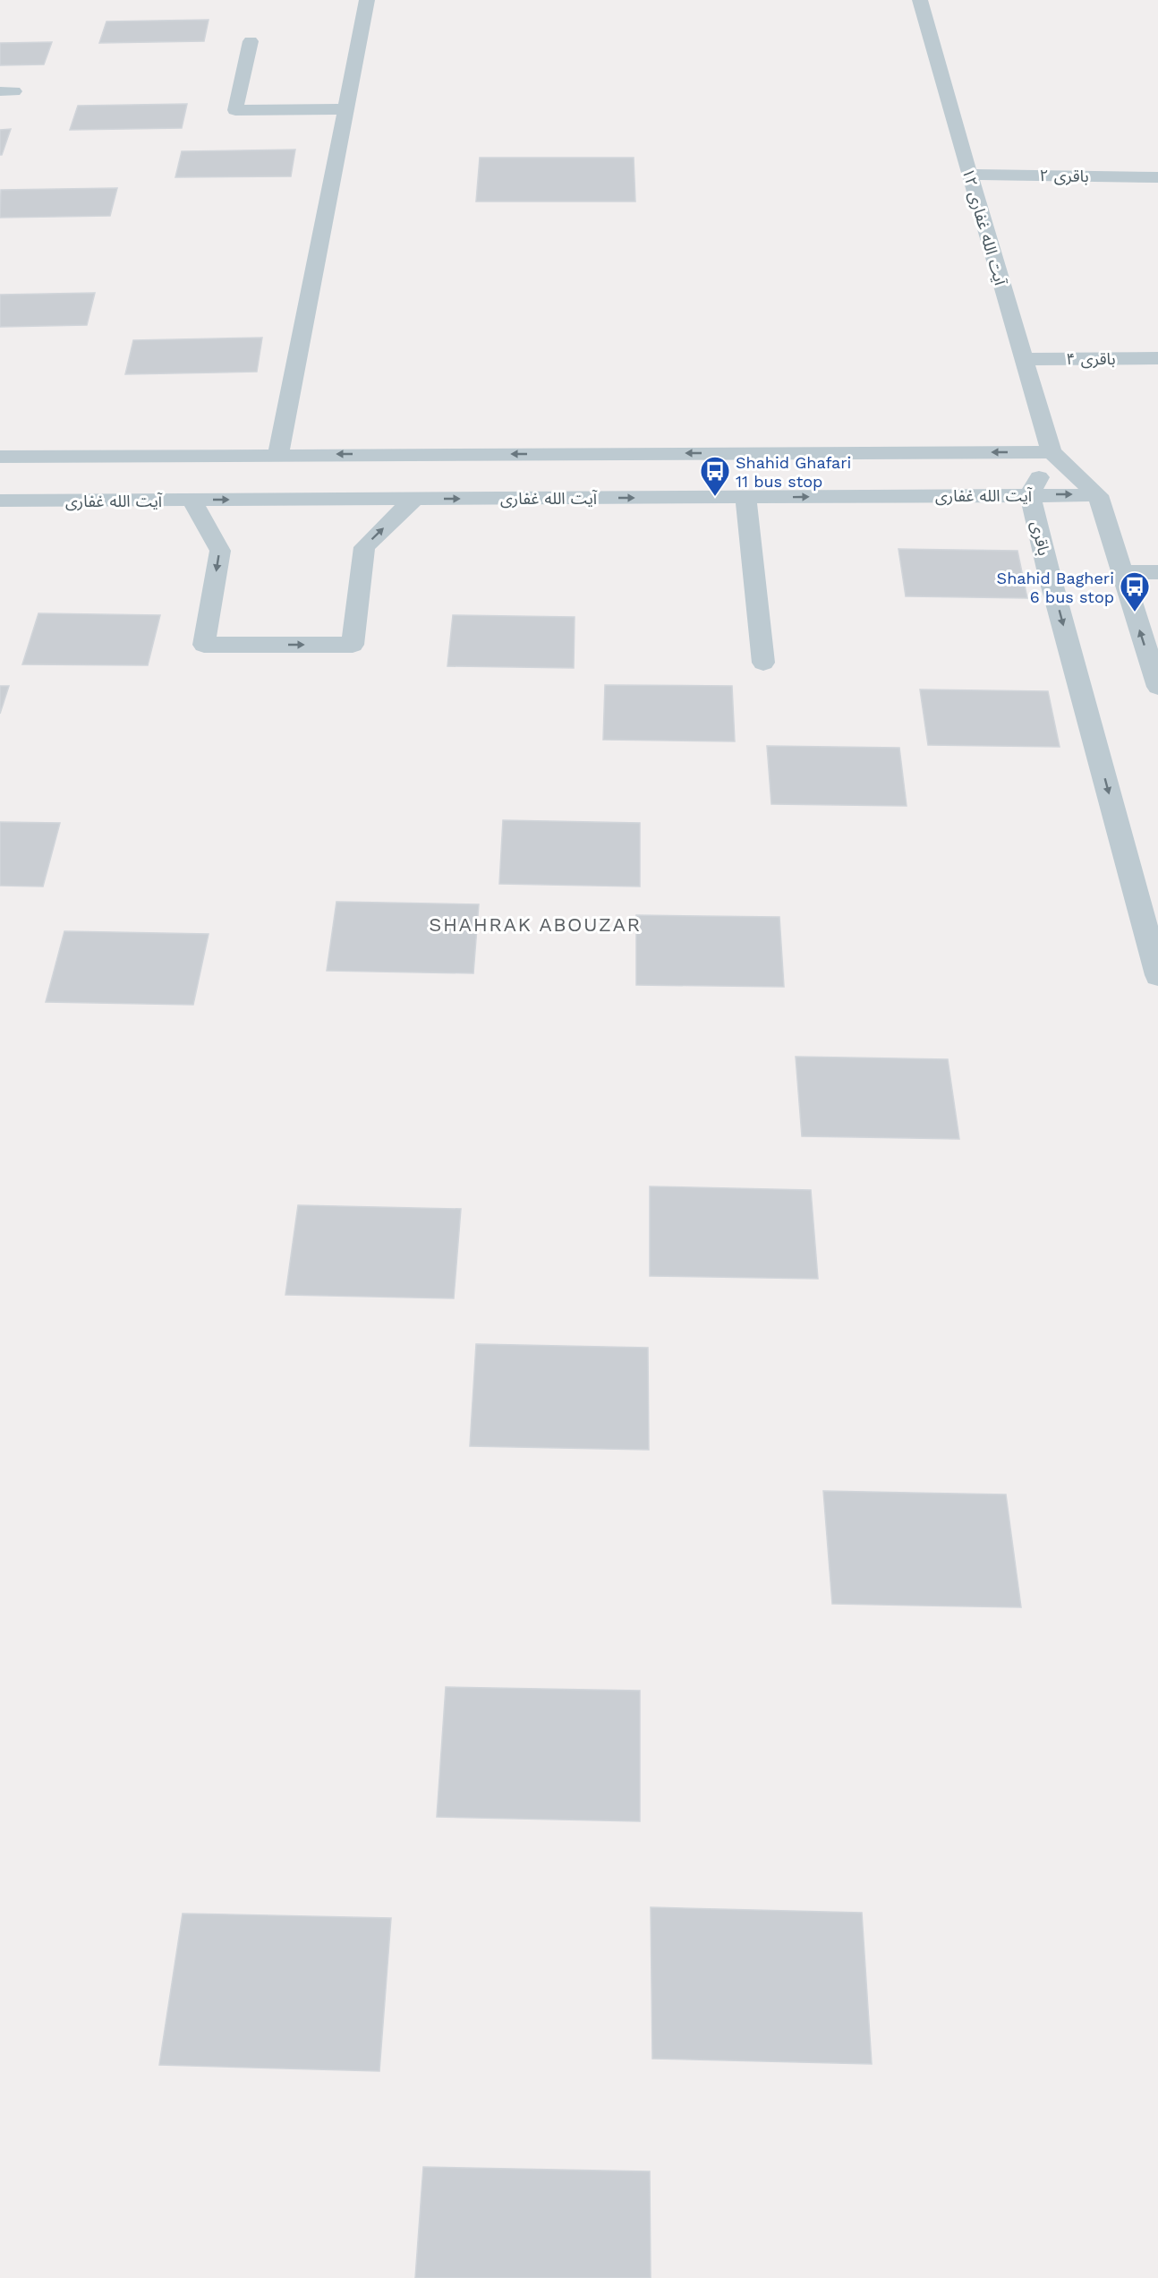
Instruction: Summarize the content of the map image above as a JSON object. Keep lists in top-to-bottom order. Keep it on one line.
{"streets":{"street":["باقری ۲","آیت الله غفاری ۱۲","باقری ۴","آیت الله غفاری","باقری"]},"crossings":[["باقری ۲","آیت الله غفاری ۱۲"],["آیت الله غفاری ۱۲","باقری ۴"],["آیت الله غفاری ۱۲","باقری"],["آیت الله غفاری","باقری"]],"districts":["SHAHRAK ABOUZAR"],"places":{"bus stop":["Shahid Ghafari 11 bus stop","Shahid Bagheri 6 bus stop"]}}
